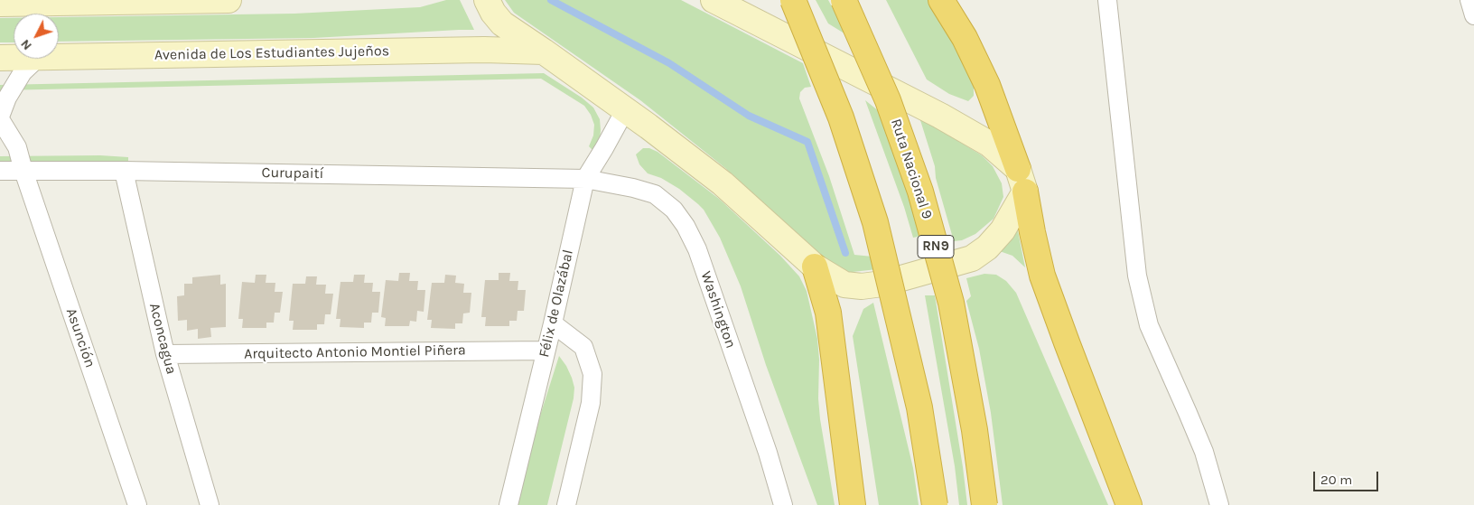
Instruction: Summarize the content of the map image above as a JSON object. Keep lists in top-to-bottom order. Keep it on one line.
{"streets":{"highway":["Ruta Nacional 9","RN9"],"main road":["Avenida de Los Estudiantes Jujeños"],"street":["Curupaití","Félix de Olazábal","Washington","Asunción","Aconcagua","Arquitecto Antonio Montiel Piñera"]},"crossings":[["Curupaití","Félix de Olazábal"],["Curupaití","Washington"],["Curupaití","Asunción"],["Curupaití","Aconcagua"],["Félix de Olazábal","Washington"],["Félix de Olazábal","Arquitecto Antonio Montiel Piñera"],["Aconcagua","Arquitecto Antonio Montiel Piñera"]],"scale_bar":"20 m","north":"bottom left"}
